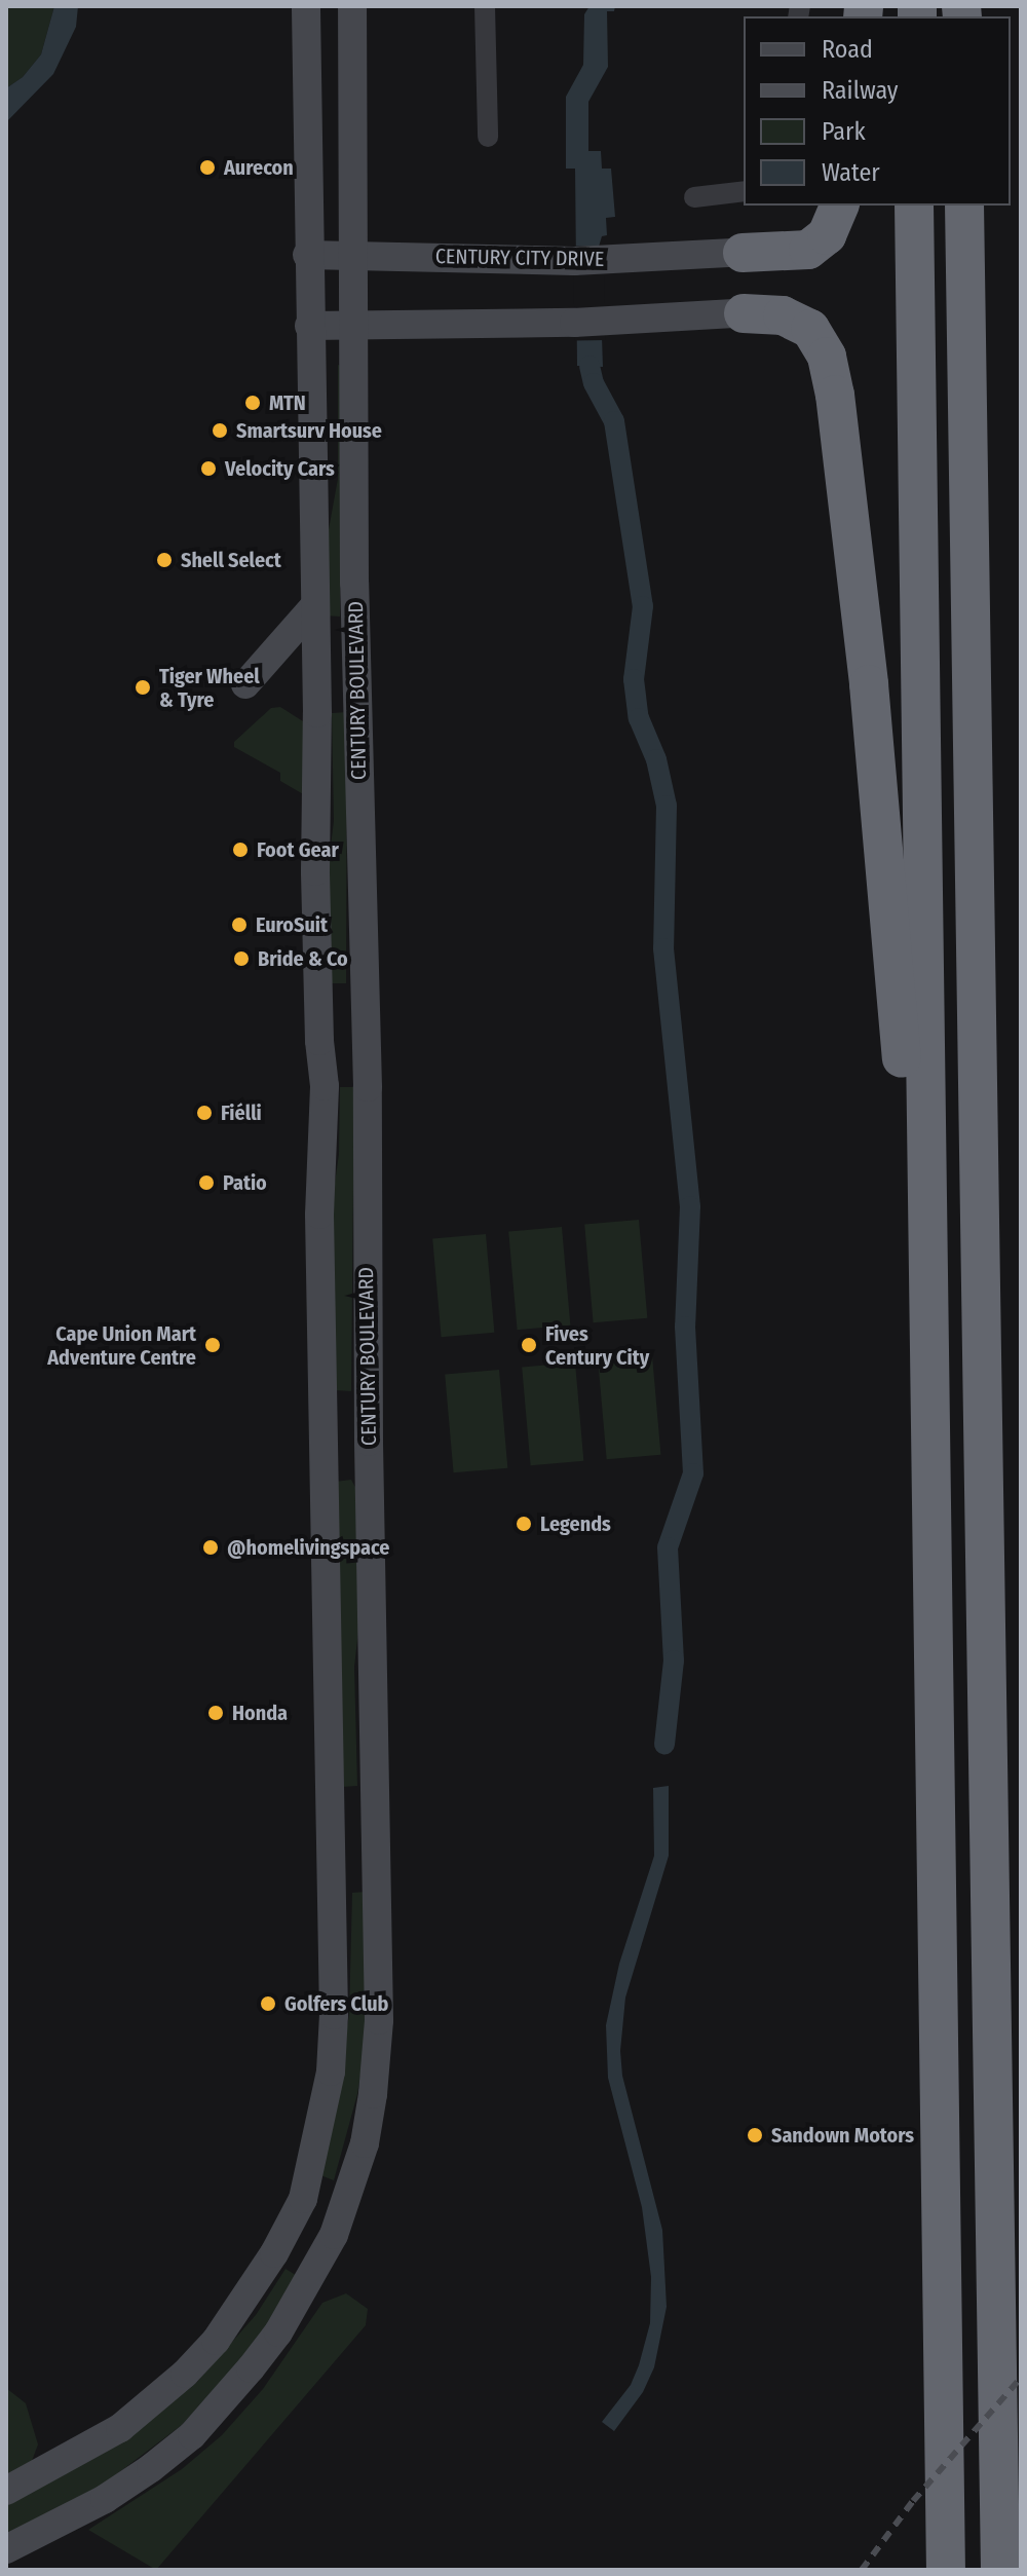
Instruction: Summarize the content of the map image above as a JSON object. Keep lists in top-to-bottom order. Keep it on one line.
{"streets":{"main road":["CENTURY CITY DRIVE","CENTURY BOULEVARD"]},"crossings":[["CENTURY CITY DRIVE","CENTURY BOULEVARD"]],"places":["Aurecon","MTN","Smartsurv House","Velocity Cars","Shell Select","Tiger Wheel & Tyre","Foot Gear","EuroSuit","Bride & Co","Fiélli","Patio","Cape Union Mart Adventure Centre","Fives Century City","Legends","@homelivingspace","Honda","Golfers Club","Sandown Motors"],"legend":["Road","Railway","Park","Water"]}
